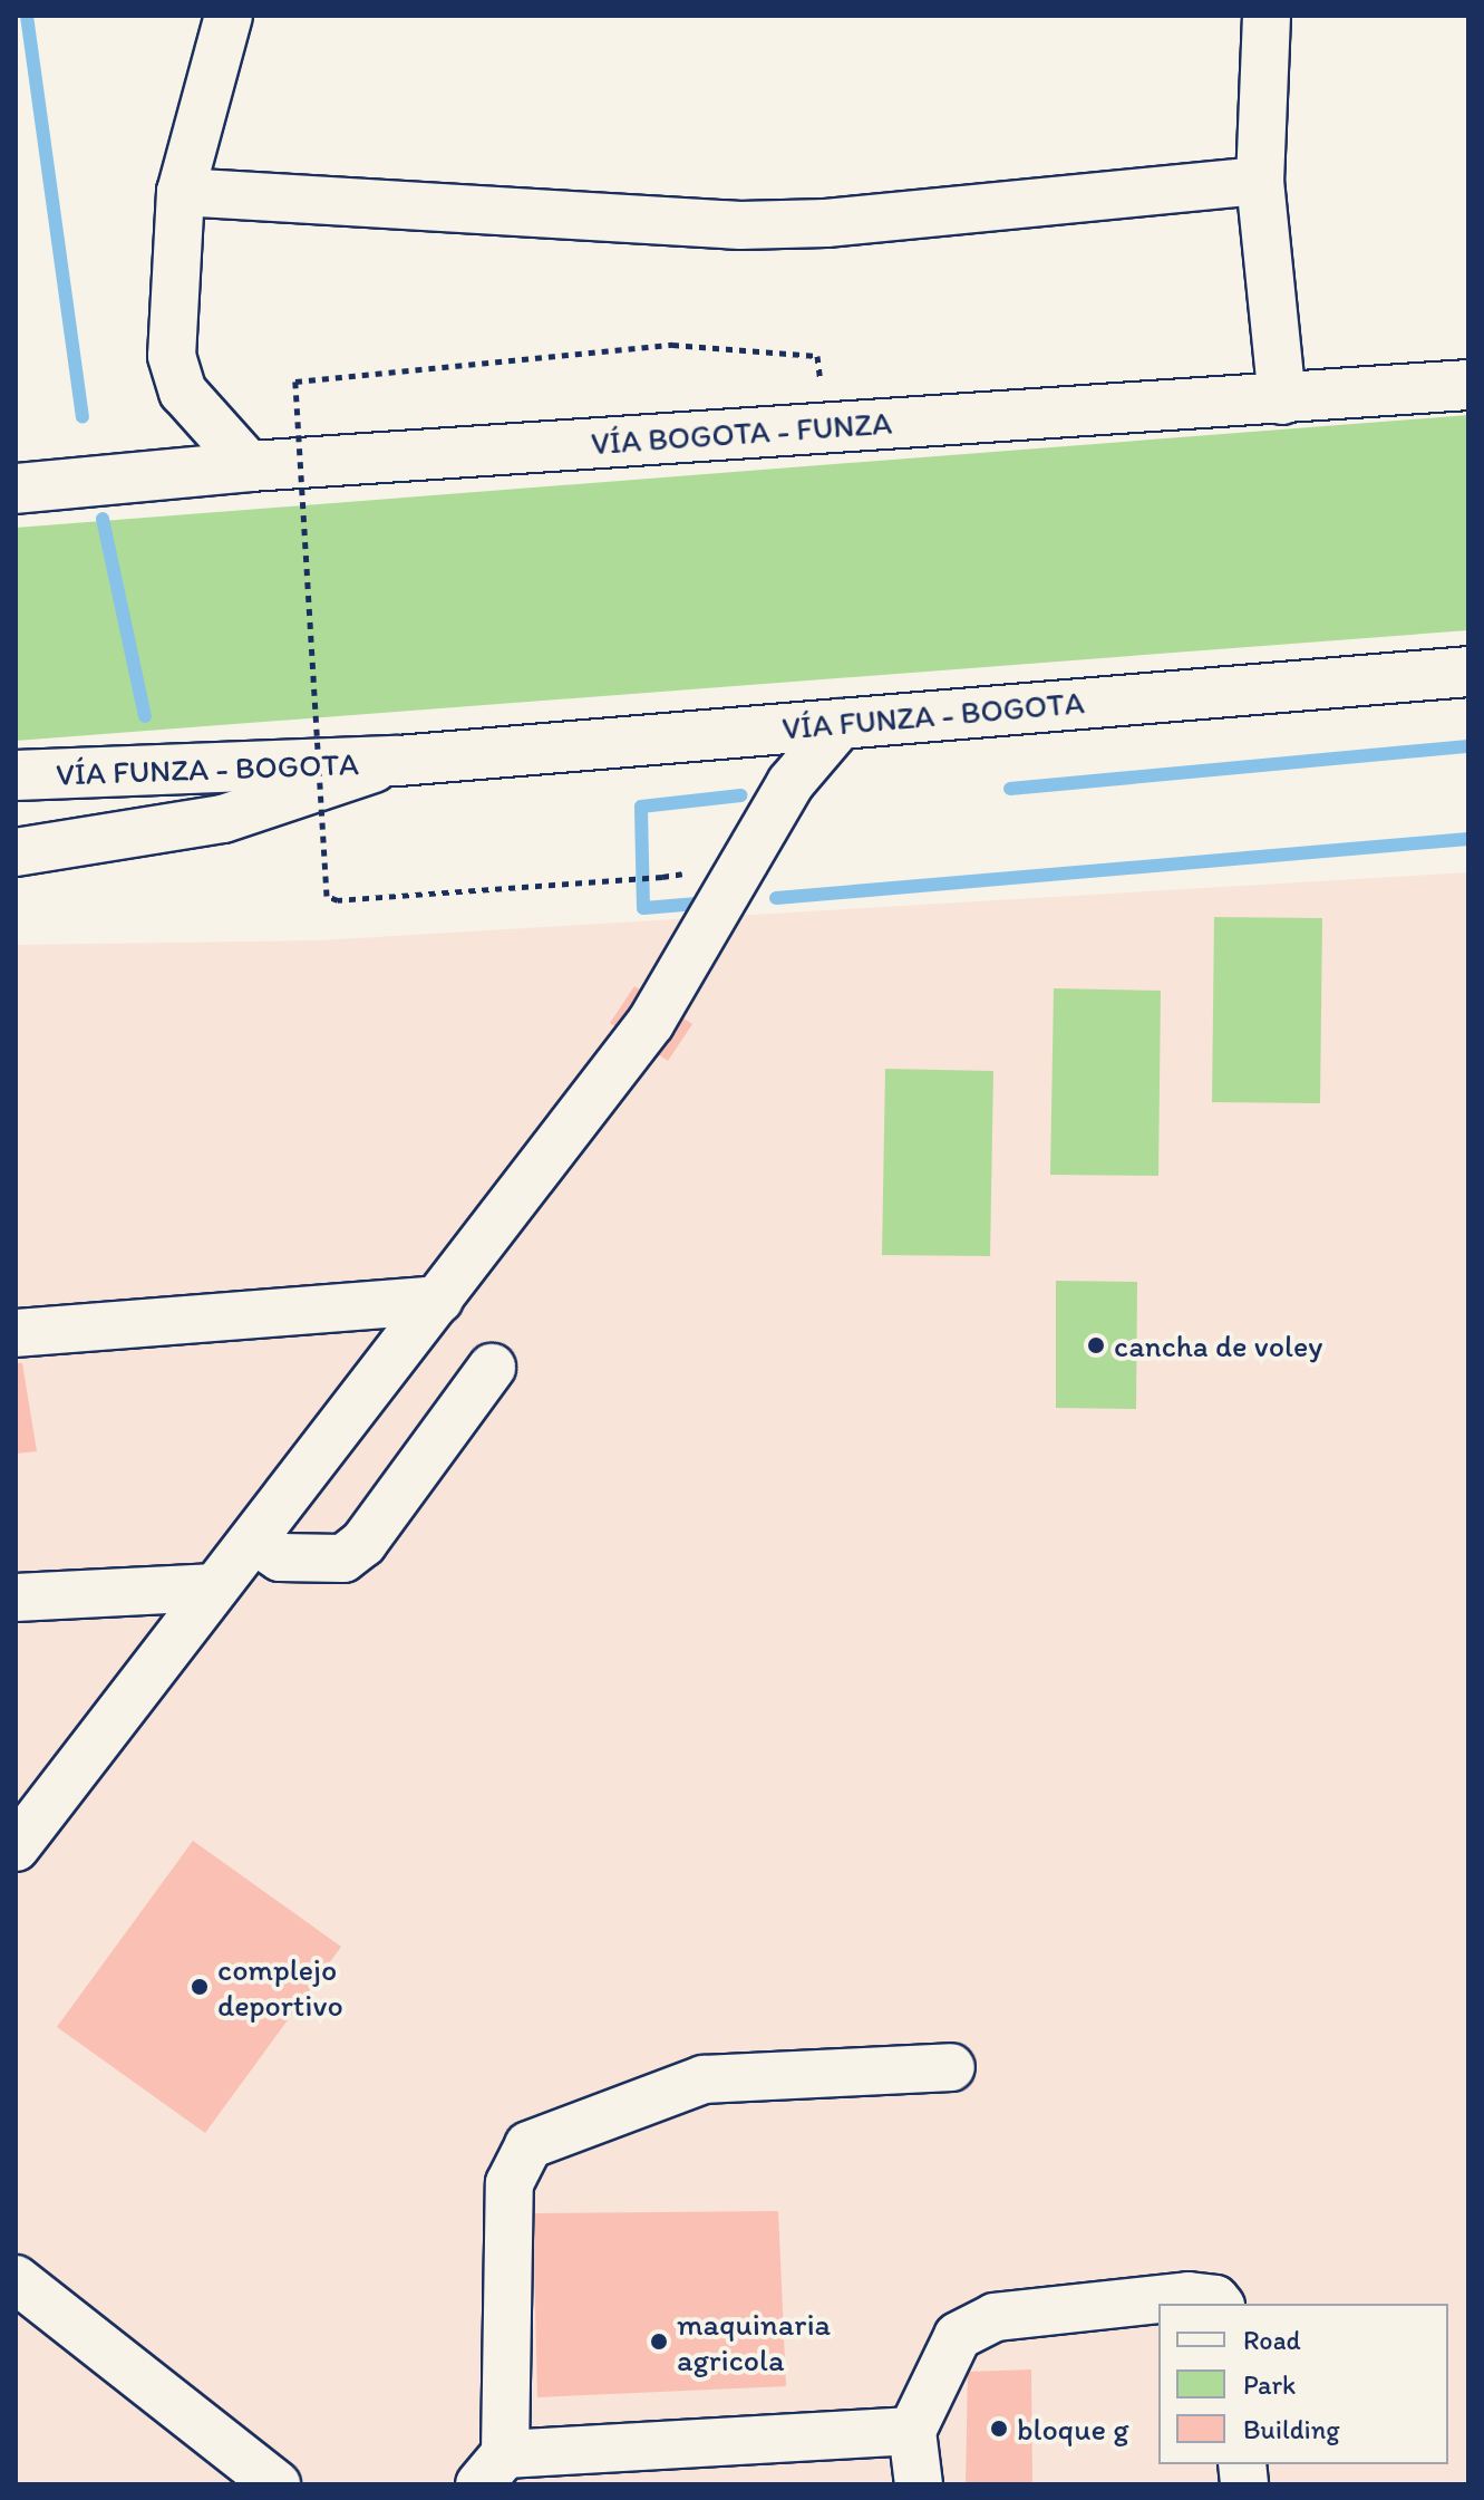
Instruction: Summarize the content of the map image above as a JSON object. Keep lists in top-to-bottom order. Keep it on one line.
{"streets":{"main road":["VÍA BOGOTA - FUNZA","VÍA FUNZA - BOGOTA"]},"places":["cancha de voley","complejo deportivo","maquinaria agricola","bloque g"],"legend":["Road","Park","Building"]}
